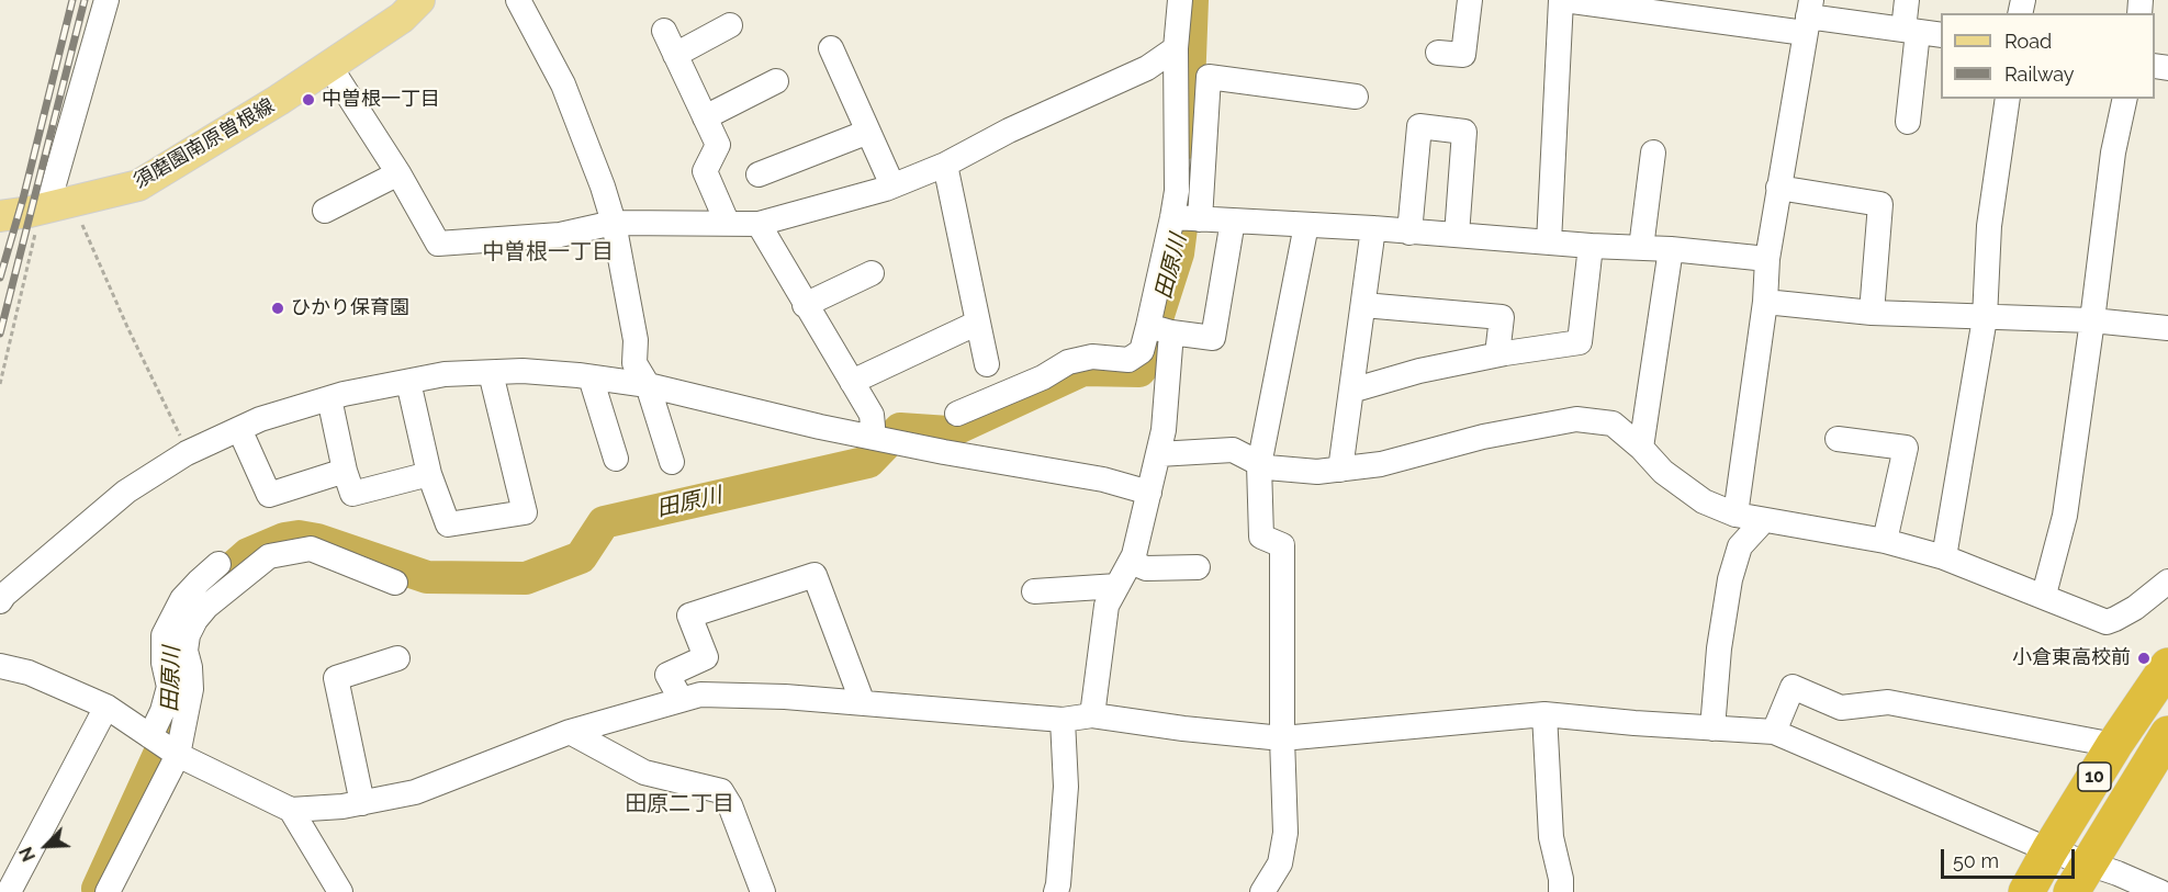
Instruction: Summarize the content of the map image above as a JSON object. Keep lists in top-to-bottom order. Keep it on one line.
{"streets":{"highway":["10"],"main road":["須磨園南原曽根線"]},"districts":["中曽根一丁目","田原二丁目"],"water":["田原川"],"places":["中曽根一丁目","ひかり保育園","小倉東高校前"],"legend":["Road","Railway"],"scale_bar":"50 m","north":"bottom left"}
